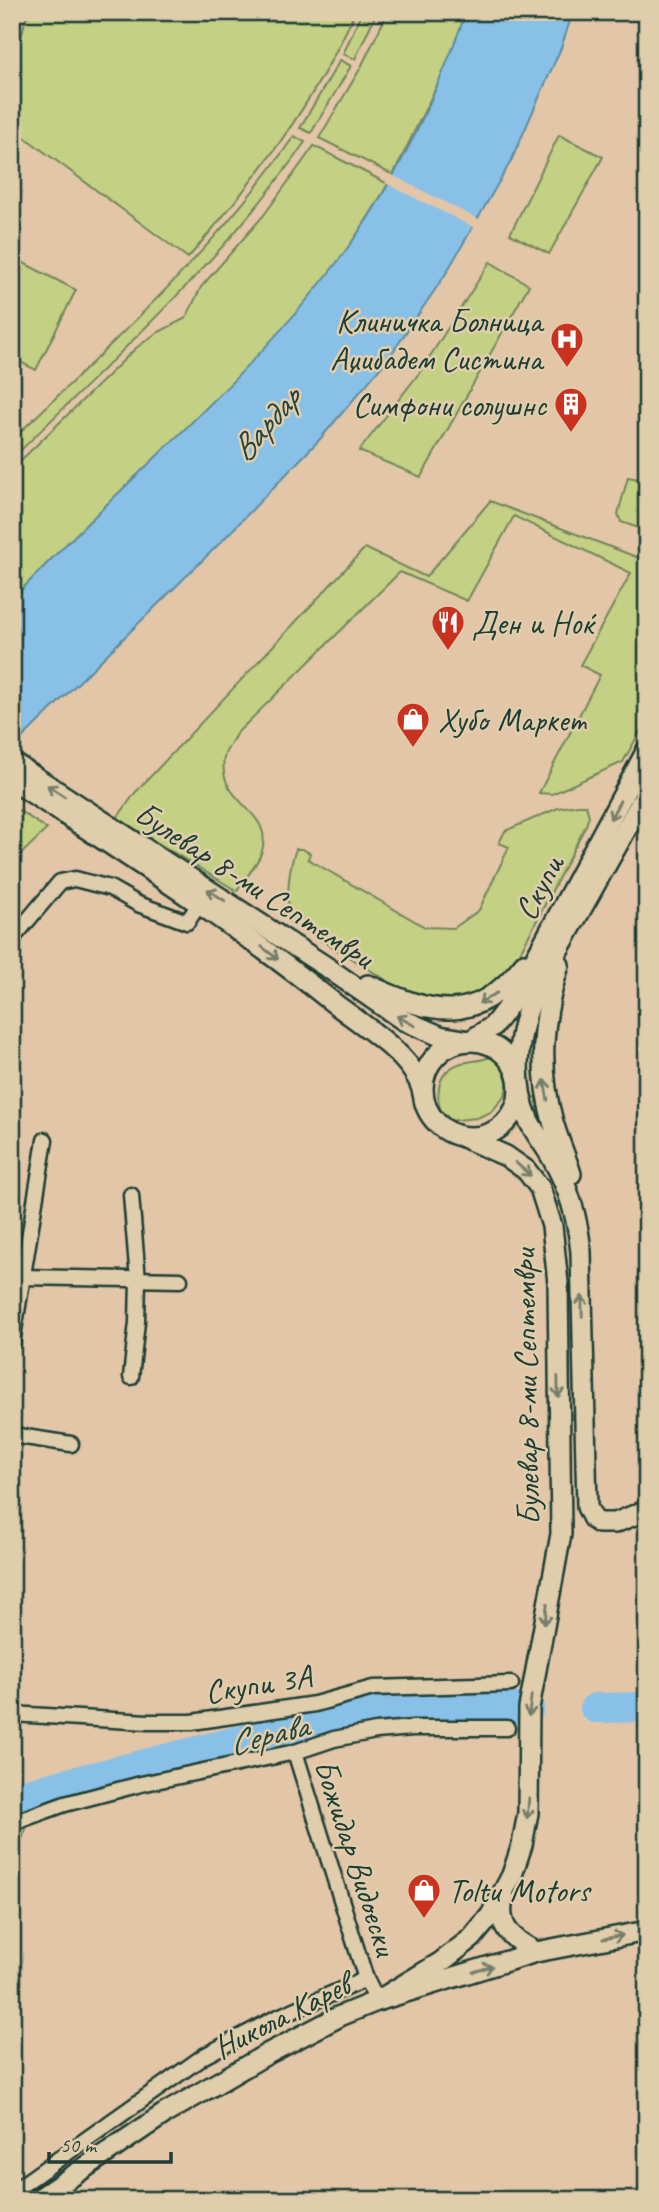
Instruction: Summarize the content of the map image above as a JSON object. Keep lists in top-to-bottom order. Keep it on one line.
{"streets":{"street":["Булевар 8-ми Септември","Скупи","Скупи 3А","Божидар Видоески","Никола Карев"]},"crossings":[["Булевар 8-ми Септември","Скупи"],["Божидар Видоески","Никола Карев"]],"one_way":["Никола Карев"],"water":["Вардар","Серава"],"places":{"hospital":["Клиничка Болница Аџибадем Систина"],"building":["Симфони солушнс"],"restaurant":["Ден и Ноќ"],"shop":["Хубо Маркет","Toltu Motors"]},"scale_bar":"50 m"}
